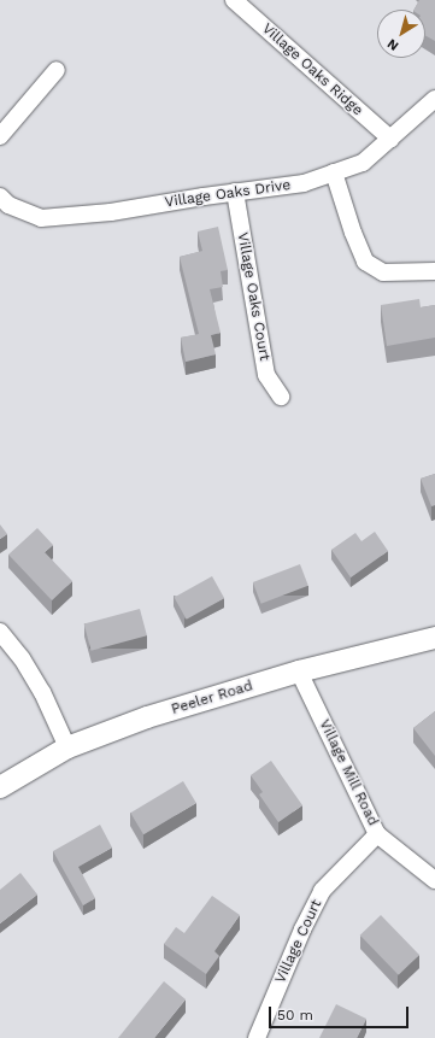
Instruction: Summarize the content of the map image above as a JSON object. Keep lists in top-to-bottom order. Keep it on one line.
{"streets":{"street":["Village Oaks Ridge","Village Oaks Drive","Village Oaks Court","Peeler Road","Village Mill Road","Village Court"]},"crossings":[["Village Oaks Ridge","Village Oaks Drive"],["Village Oaks Drive","Village Oaks Court"],["Peeler Road","Village Mill Road"],["Village Mill Road","Village Court"]],"scale_bar":"50 m","north":"bottom left"}
